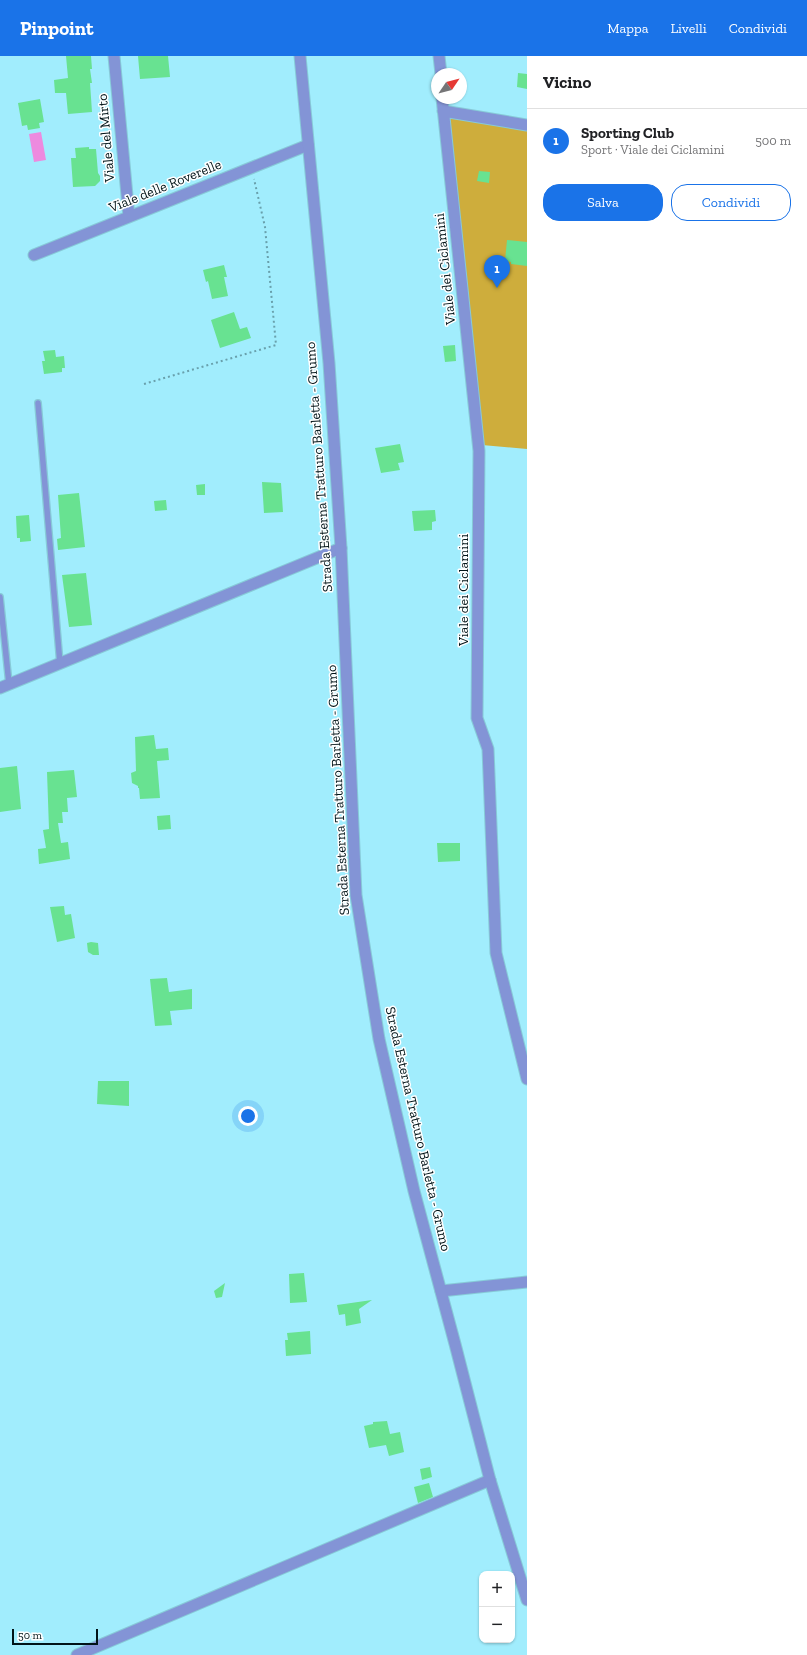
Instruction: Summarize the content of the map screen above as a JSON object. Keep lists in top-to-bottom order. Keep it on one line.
{"streets":{"street":["Viale del Mirto","Viale delle Roverelle","Viale dei Ciclamini","Strada Esterna Tratturo Barletta - Grumo"]},"crossings":[["Viale del Mirto","Viale delle Roverelle"],["Viale delle Roverelle","Strada Esterna Tratturo Barletta - Grumo"]],"scale_bar":"50 m","north":"top right","page":{"header":"Pinpoint","nav":["Mappa","Livelli","Condividi"],"heading":"Vicino","list":[{"mark":"1","name":"Sporting Club","note":"Sport · Viale dei Ciclamini","value":"500 m"}],"buttons":["Salva","Condividi"],"pins":"1","map_buttons":["+","−"],"scale":"50 m"}}
